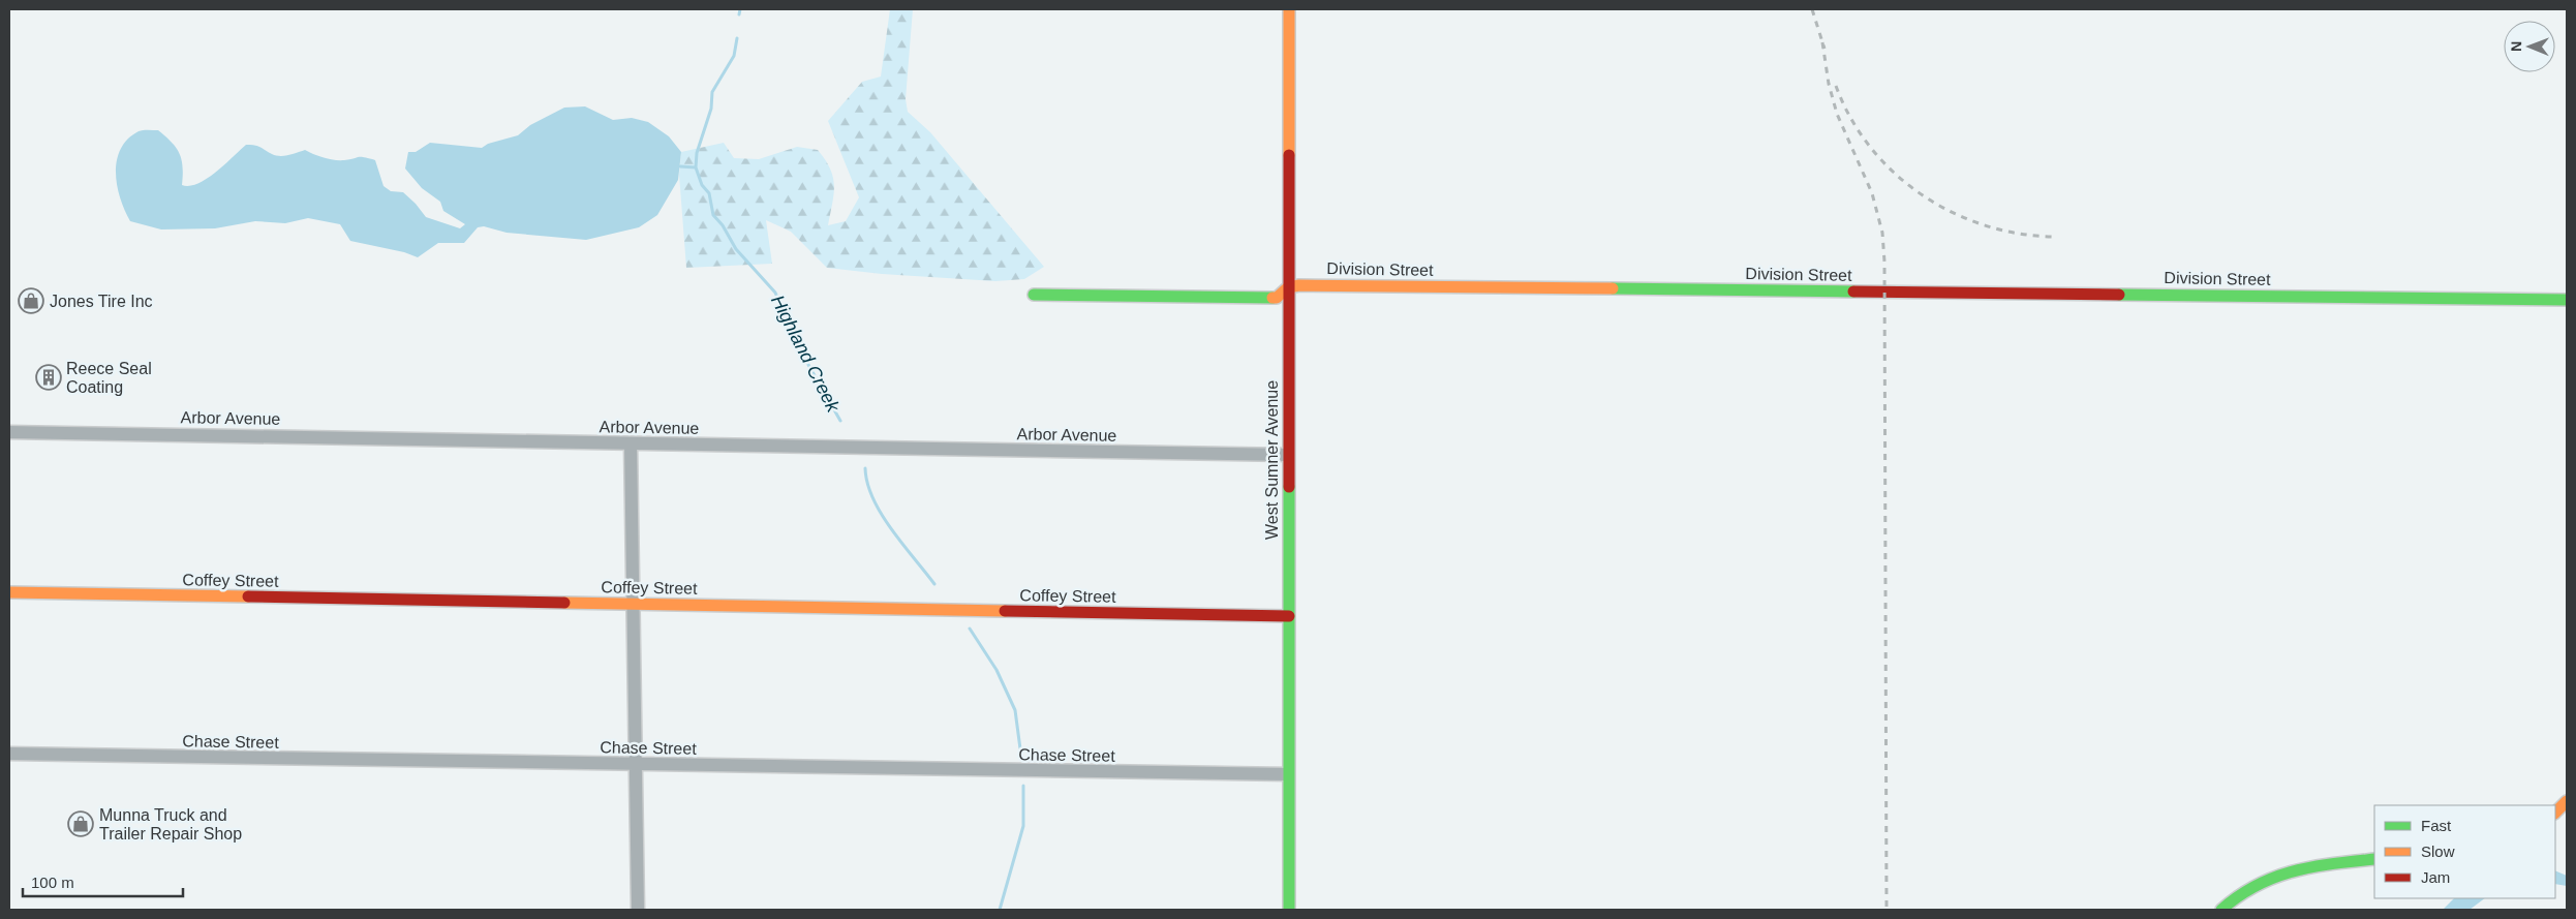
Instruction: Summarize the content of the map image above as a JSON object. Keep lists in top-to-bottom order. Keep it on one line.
{"streets":{"street":["Division Street","Arbor Avenue","West Sumner Avenue","Coffey Street","Chase Street"]},"crossings":[["Division Street","West Sumner Avenue"],["Arbor Avenue","West Sumner Avenue"],["West Sumner Avenue","Coffey Street"],["West Sumner Avenue","Chase Street"]],"water":["Highland Creek"],"places":{"shop":["Jones Tire Inc","Munna Truck and Trailer Repair Shop"],"building":["Reece Seal Coating"]},"legend":["Fast","Slow","Jam"],"scale_bar":"100 m","north":"left"}
